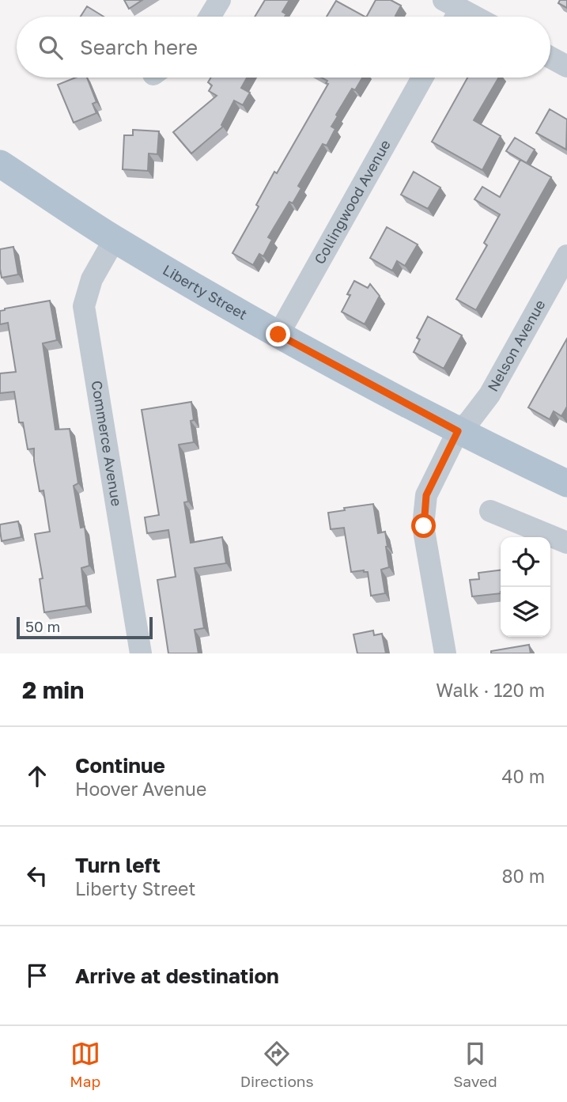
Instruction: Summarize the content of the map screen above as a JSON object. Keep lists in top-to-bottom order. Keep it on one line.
{"streets":{"main road":["Liberty Street"],"street":["Collingwood Avenue","Nelson Avenue","Commerce Avenue"]},"crossings":[["Collingwood Avenue","Liberty Street"],["Liberty Street","Nelson Avenue"],["Liberty Street","Commerce Avenue"]],"scale_bar":"50 m","page":{"search":"Search here","scale":"50 m","heading":["2 min","Walk · 120 m"],"list":[["Continue","Hoover Avenue","40 m"],["Turn left","Liberty Street","80 m"],"Arrive at destination"],"nav":["Map","Directions","Saved"]}}
